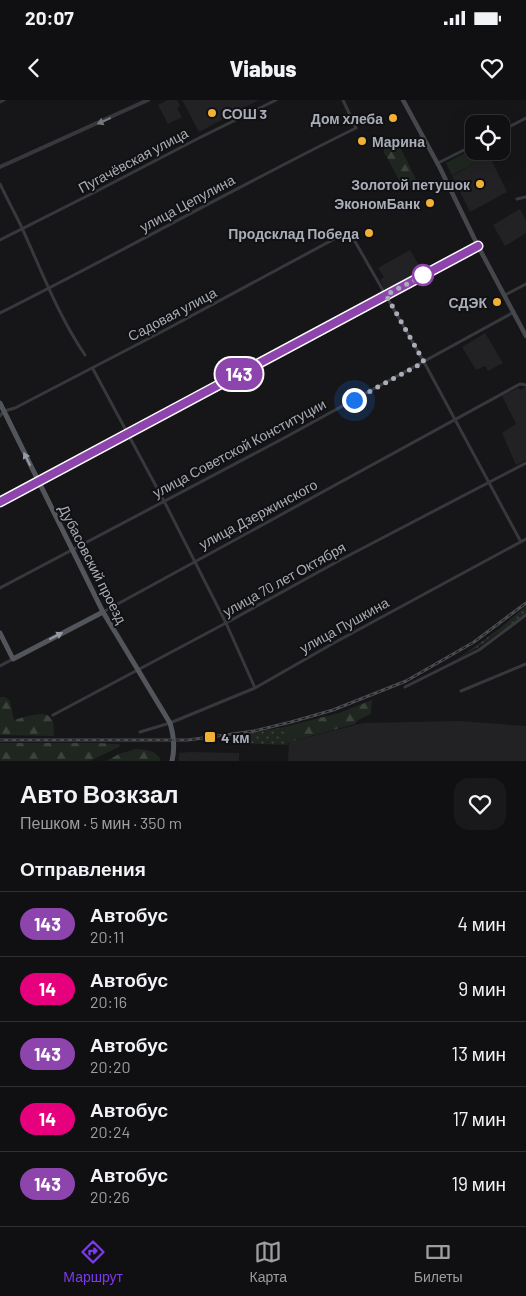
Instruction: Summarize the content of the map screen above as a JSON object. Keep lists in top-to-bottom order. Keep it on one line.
{"streets":{"main road":["улица Дзержинского","Дубасовский проезд"],"street":["Пугачёвская улица","улица Цепулина","Садовая улица","улица Советской Конституции","улица 70 лет Октября","улица Пушкина"]},"crossings":[["Садовая улица","Дубасовский проезд"],["улица Советской Конституции","Дубасовский проезд"],["улица Дзержинского","Дубасовский проезд"],["Дубасовский проезд","улица 70 лет Октября"],["Дубасовский проезд","улица Пушкина"]],"places":{"other":["СОШ 3","Дом хлеба","Марина","Золотой петушок","ЭкономБанк","Продсклад Победа","СДЭК"],"transit":["4 км"]},"lines":["bus line 143"],"page":{"status":"20:07","header":"Viabus","on_map":"143","heading":[["Авто Возкзал","Пешком · 5 мин · 350 m"],"Отправления"],"list":[{"mark":"143","name":"Автобус","note":"20:11","value":"4 мин"},{"mark":"14","name":"Автобус","note":"20:16","value":"9 мин"},{"mark":"143","name":"Автобус","note":"20:20","value":"13 мин"},{"mark":"14","name":"Автобус","note":"20:24","value":"17 мин"},{"mark":"143","name":"Автобус","note":"20:26","value":"19 мин"}],"tabs":["Маршрут","Карта","Билеты"]}}
